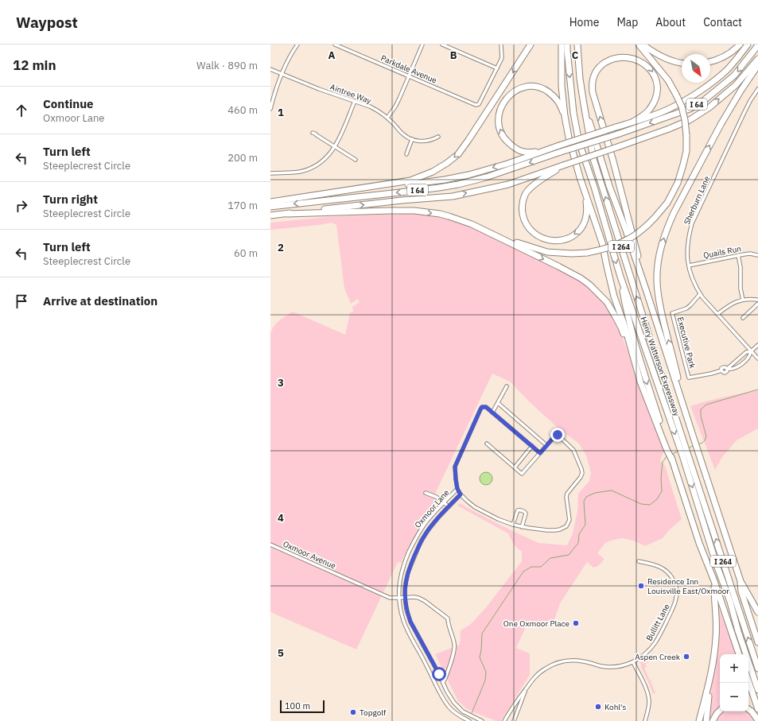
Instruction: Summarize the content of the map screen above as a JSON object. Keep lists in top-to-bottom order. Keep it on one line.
{"streets":{"highway":["I 64","I 264","Henry Watterson Expressway"],"street":["Parkdale Avenue","Aintree Way","Sherburn Lane","Quails Run","Executive Park","Oxmoor Lane","Oxmoor Avenue","Bullitt Lane"]},"crossings":[["Sherburn Lane","Quails Run"],["Sherburn Lane","Executive Park"],["Oxmoor Lane","Oxmoor Avenue"]],"places":["Residence Inn Louisville East/Oxmoor","One Oxmoor Place","Aspen Creek","Kohl's","Topgolf"],"scale_bar":"100 m","north":"bottom right","page":{"header":"Waypost","nav":["Home","Map","About","Contact"],"heading":["12 min","Walk · 890 m"],"list":[["Continue","Oxmoor Lane","460 m"],["Turn left","Steeplecrest Circle","200 m"],["Turn right","Steeplecrest Circle","170 m"],["Turn left","Steeplecrest Circle","60 m"],"Arrive at destination"],"map_buttons":["+","−"],"scale":"100 m"},"grid":{"columns":["A","B","C"],"rows":["1","2","3","4","5"]}}
